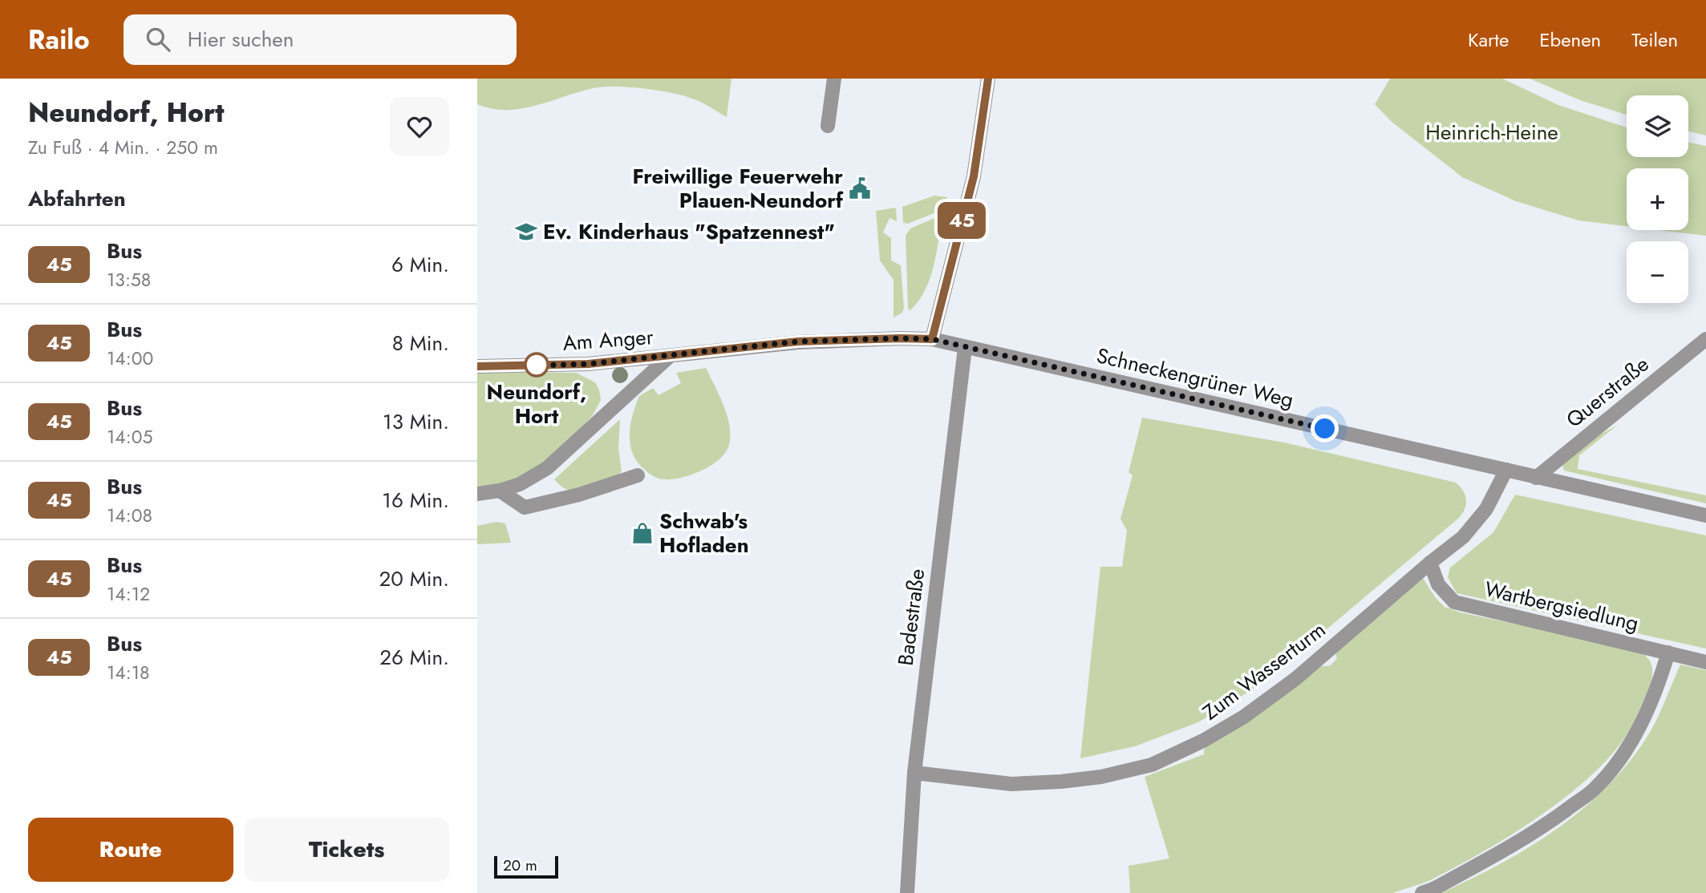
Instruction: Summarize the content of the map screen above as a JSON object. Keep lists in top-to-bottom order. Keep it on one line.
{"streets":{"street":["Am Anger","Schneckengrüner Weg","Querstraße","Wartbergsiedlung","Badestraße","Zum Wasserturm"]},"crossings":[["Am Anger","Schneckengrüner Weg"],["Schneckengrüner Weg","Querstraße"],["Schneckengrüner Weg","Badestraße"],["Schneckengrüner Weg","Zum Wasserturm"],["Wartbergsiedlung","Zum Wasserturm"],["Badestraße","Zum Wasserturm"]],"parks":["Heinrich-Heine"],"places":{"public building":["Freiwillige Feuerwehr Plauen-Neundorf"],"school or university":["Ev. Kinderhaus \"Spatzennest\""],"other":["Neundorf, Hort"],"shop":["Schwab's Hofladen"]},"lines":["bus line 45"],"scale_bar":"20 m","page":{"header":"Railo","search":"Hier suchen","nav":["Karte","Ebenen","Teilen"],"heading":[["Neundorf, Hort","Zu Fuß · 4 Min. · 250 m"],"Abfahrten"],"on_map":"45","map_buttons":["+","−"],"list":[{"mark":"45","name":"Bus","note":"13:58","value":"6 Min."},{"mark":"45","name":"Bus","note":"14:00","value":"8 Min."},{"mark":"45","name":"Bus","note":"14:05","value":"13 Min."},{"mark":"45","name":"Bus","note":"14:08","value":"16 Min."},{"mark":"45","name":"Bus","note":"14:12","value":"20 Min."},{"mark":"45","name":"Bus","note":"14:18","value":"26 Min."}],"buttons":["Route","Tickets"],"scale":"20 m"}}
